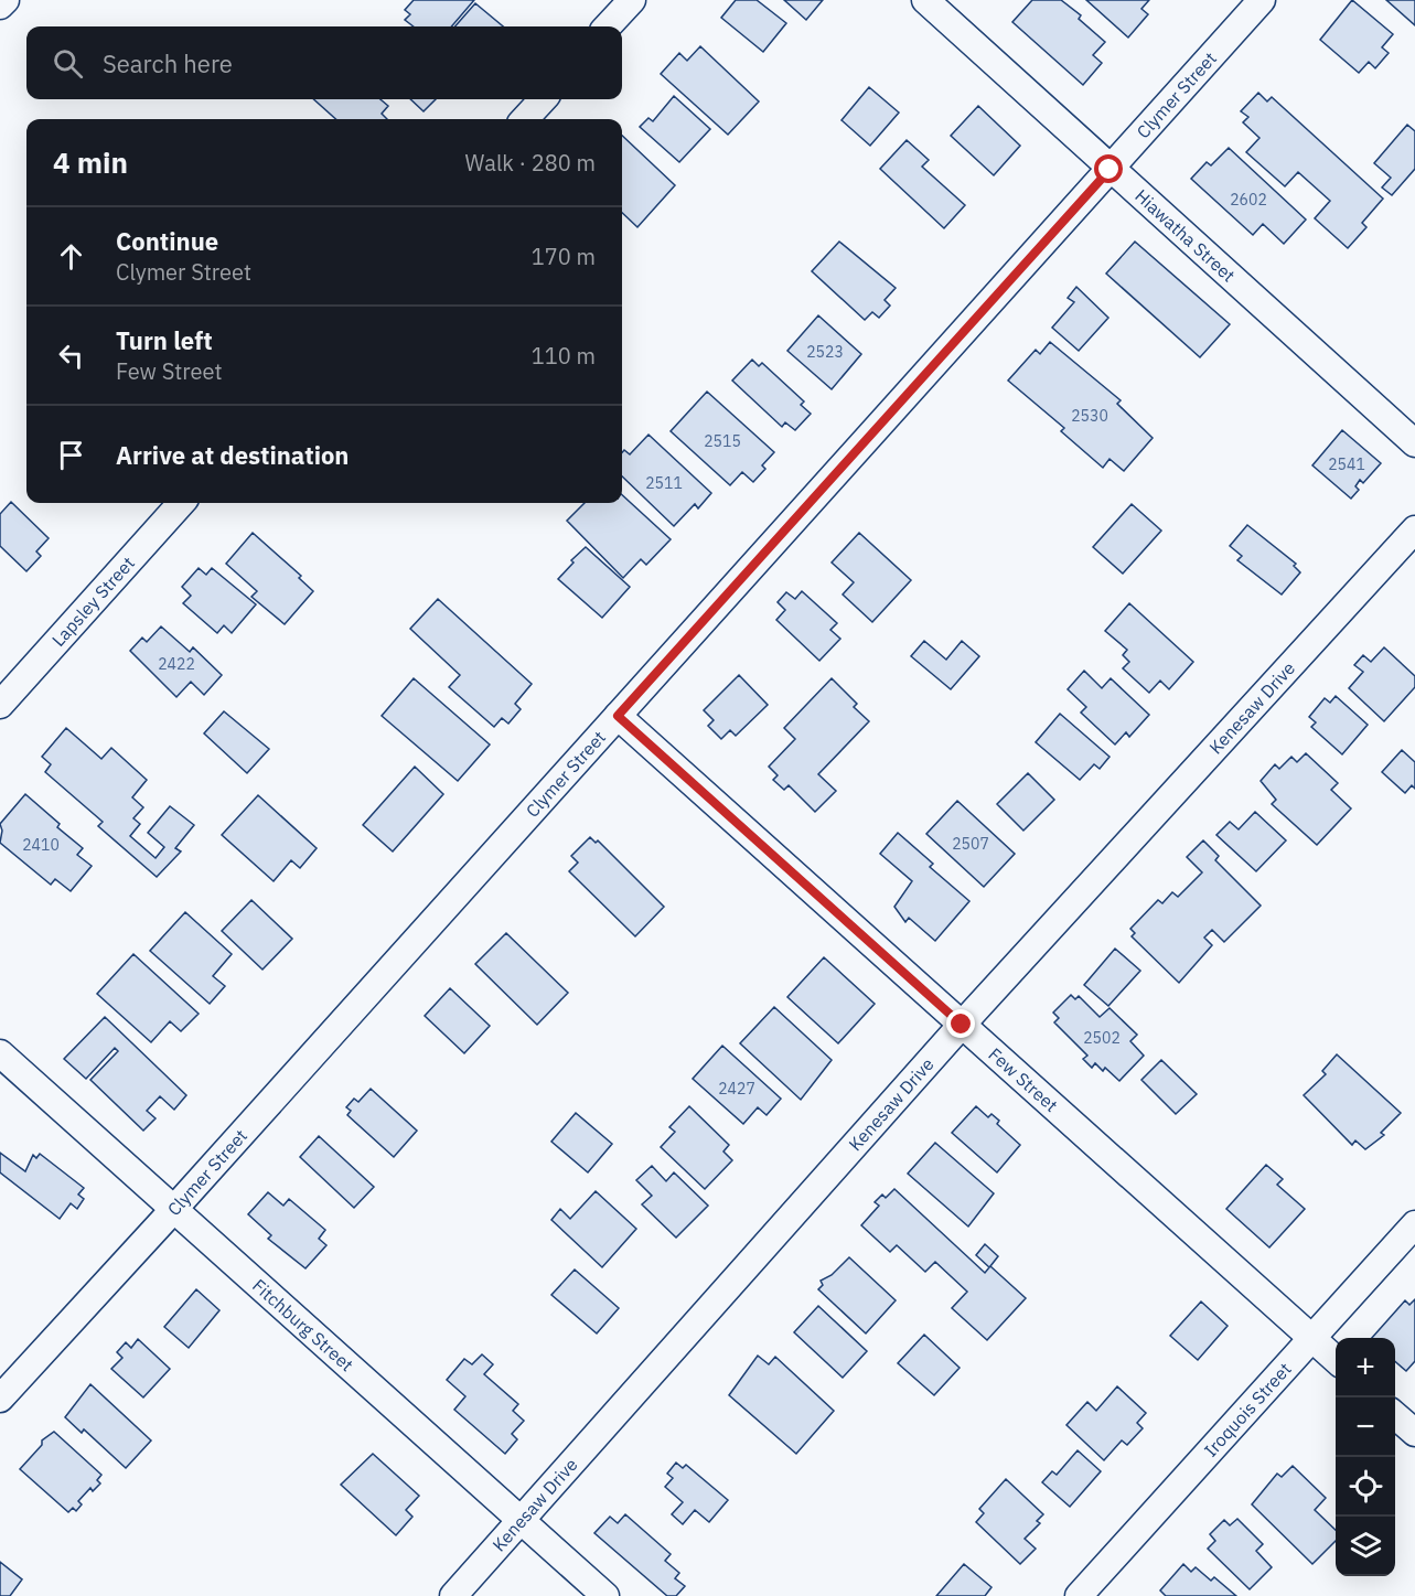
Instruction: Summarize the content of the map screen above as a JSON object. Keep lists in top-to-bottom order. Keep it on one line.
{"streets":{"street":["Clymer Street","Hiawatha Street","Lapsley Street","Kenesaw Drive","Few Street","Fitchburg Street","Iroquois Street"]},"crossings":[["Clymer Street","Hiawatha Street"],["Clymer Street","Few Street"],["Clymer Street","Fitchburg Street"],["Kenesaw Drive","Few Street"],["Kenesaw Drive","Fitchburg Street"],["Few Street","Iroquois Street"]],"house_numbers":["2602","2523","2530","2515","2541","2511","2422","2507","2410","2502","2427"],"page":{"search":"Search here","heading":["4 min","Walk · 280 m"],"list":[["Continue","Clymer Street","170 m"],["Turn left","Few Street","110 m"],"Arrive at destination"],"map_buttons":["+","−"]}}
